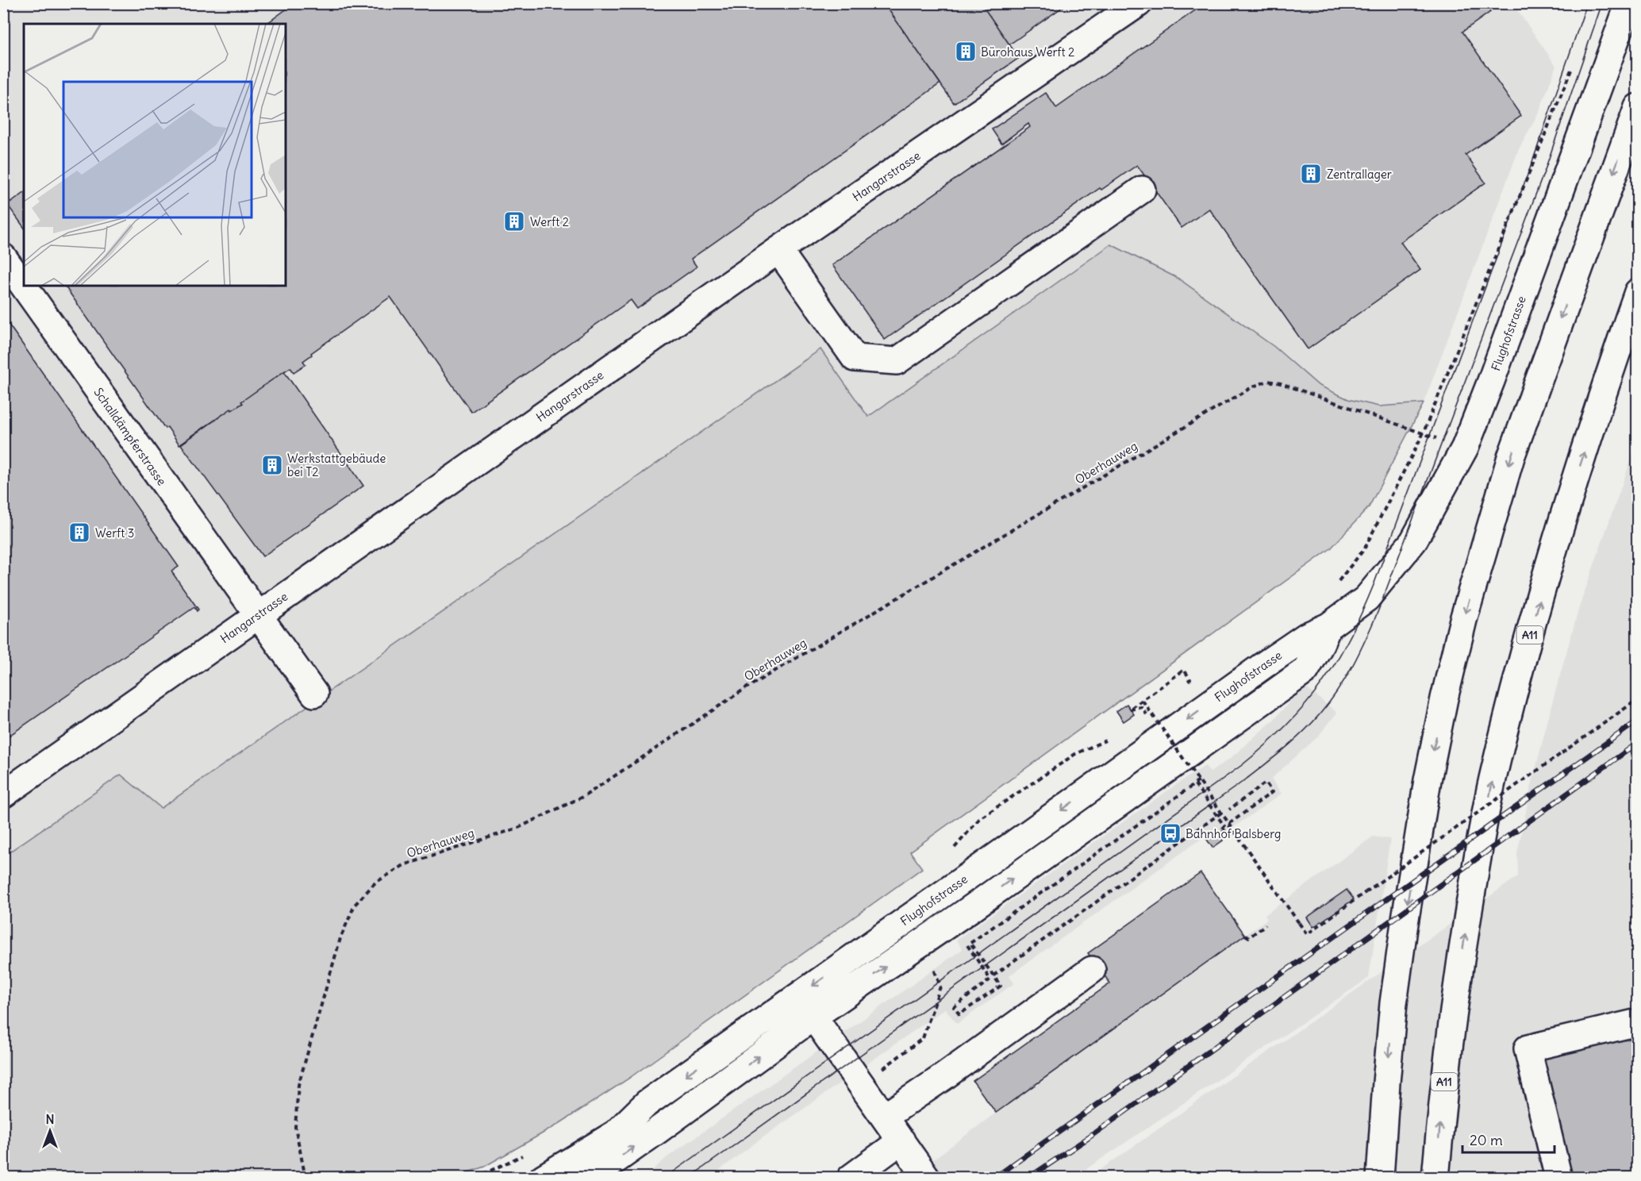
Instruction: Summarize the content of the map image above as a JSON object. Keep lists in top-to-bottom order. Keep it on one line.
{"streets":{"main road":["Hangarstrasse","Flughofstrasse","Schalldämpferstrasse","A11"],"path":["Oberhauweg"]},"crossings":[["Hangarstrasse","Schalldämpferstrasse"],["Flughofstrasse","Oberhauweg"]],"places":{"building":["Bürohaus Werft 2","Zentrallager","Werft 2","Werkstattgebäude bei T2","Werft 3"],"bus stop":["Bahnhof Balsberg"]},"scale_bar":"20 m","north":"top"}
